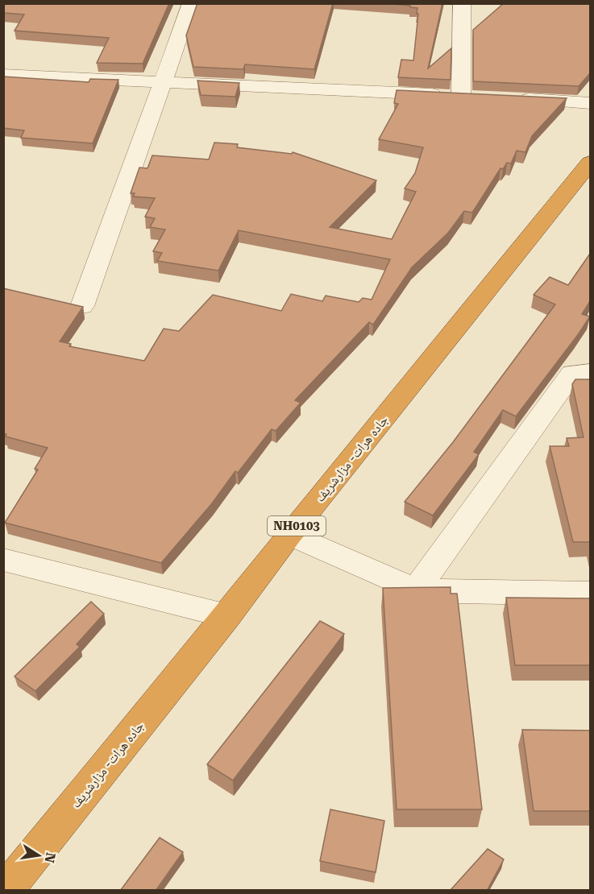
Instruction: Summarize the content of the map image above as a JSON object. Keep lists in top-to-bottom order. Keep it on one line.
{"streets":{"highway":["جاده هرات- مزارشریف","NH0103"]},"north":"right"}
